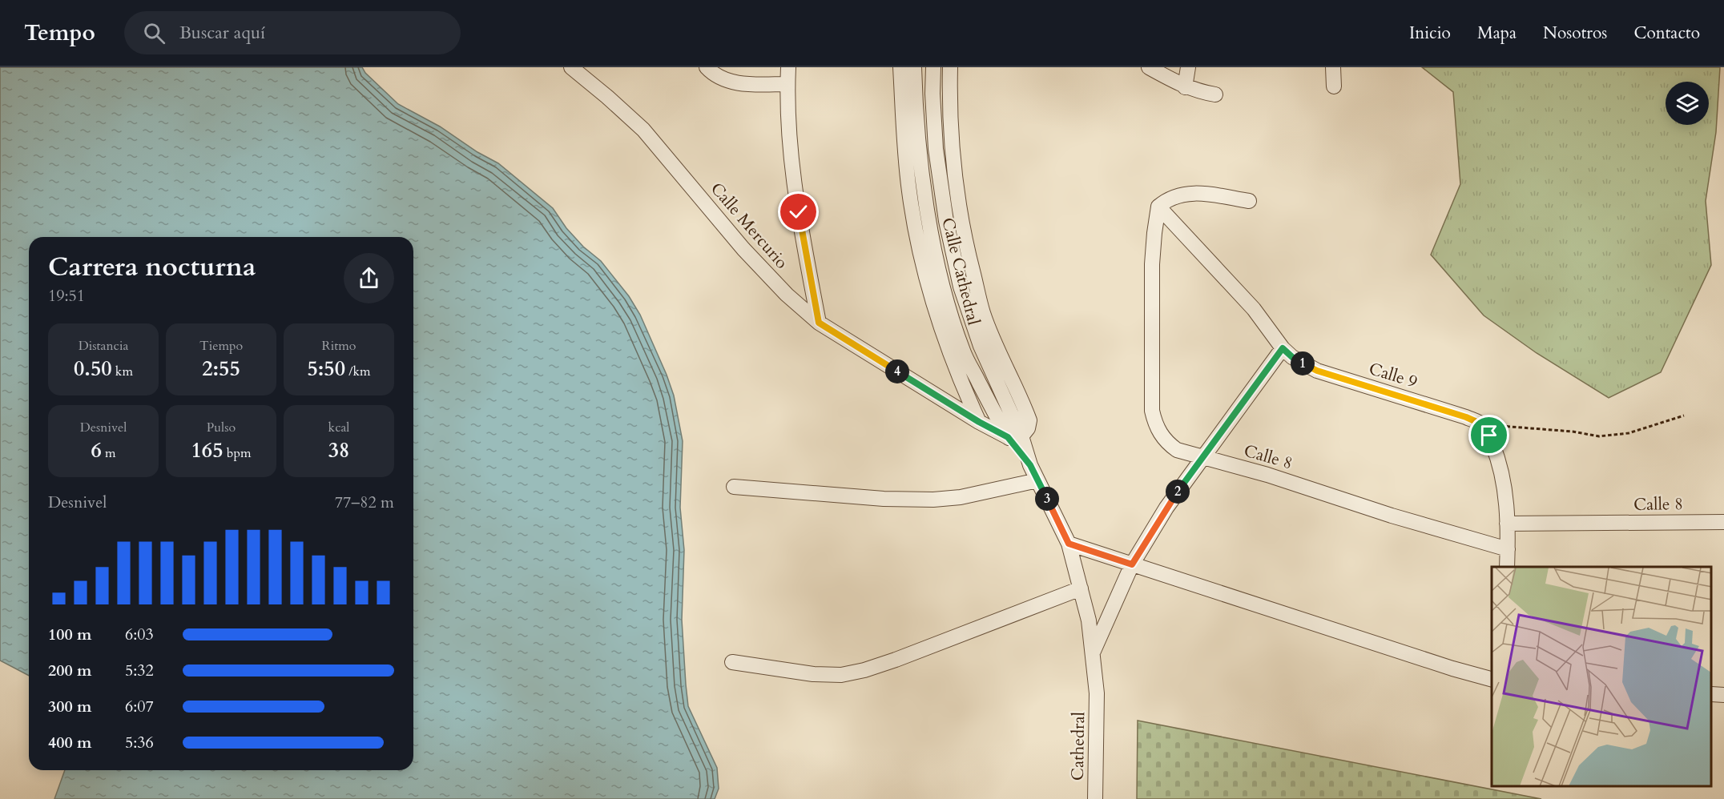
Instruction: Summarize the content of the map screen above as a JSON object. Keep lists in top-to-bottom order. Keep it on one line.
{"streets":{"street":["Calle Mercurio","Calle Cathedral","Calle 9","Calle 8","Cathedral"]},"crossings":[["Calle Mercurio","Calle Cathedral"],["Calle Cathedral","Cathedral"],["Calle 9","Calle 8"]],"page":{"header":"Tempo","search":"Buscar aquí","nav":["Inicio","Mapa","Nosotros","Contacto"],"heading":["Carrera nocturna","19:51"],"stats":[["Distancia","0.50 km"],["Tiempo","2:55"],["Ritmo","5:50 /km"],["Desnivel","6 m"],["Pulso","165 bpm"],["kcal","38"]],"pins":["1","4","2","3"],"chart":["Desnivel","77–82 m"],"list":[{"name":"100 m","note":"6:03"},{"name":"200 m","note":"5:32"},{"name":"300 m","note":"6:07"},{"name":"400 m","note":"5:36"}]}}
